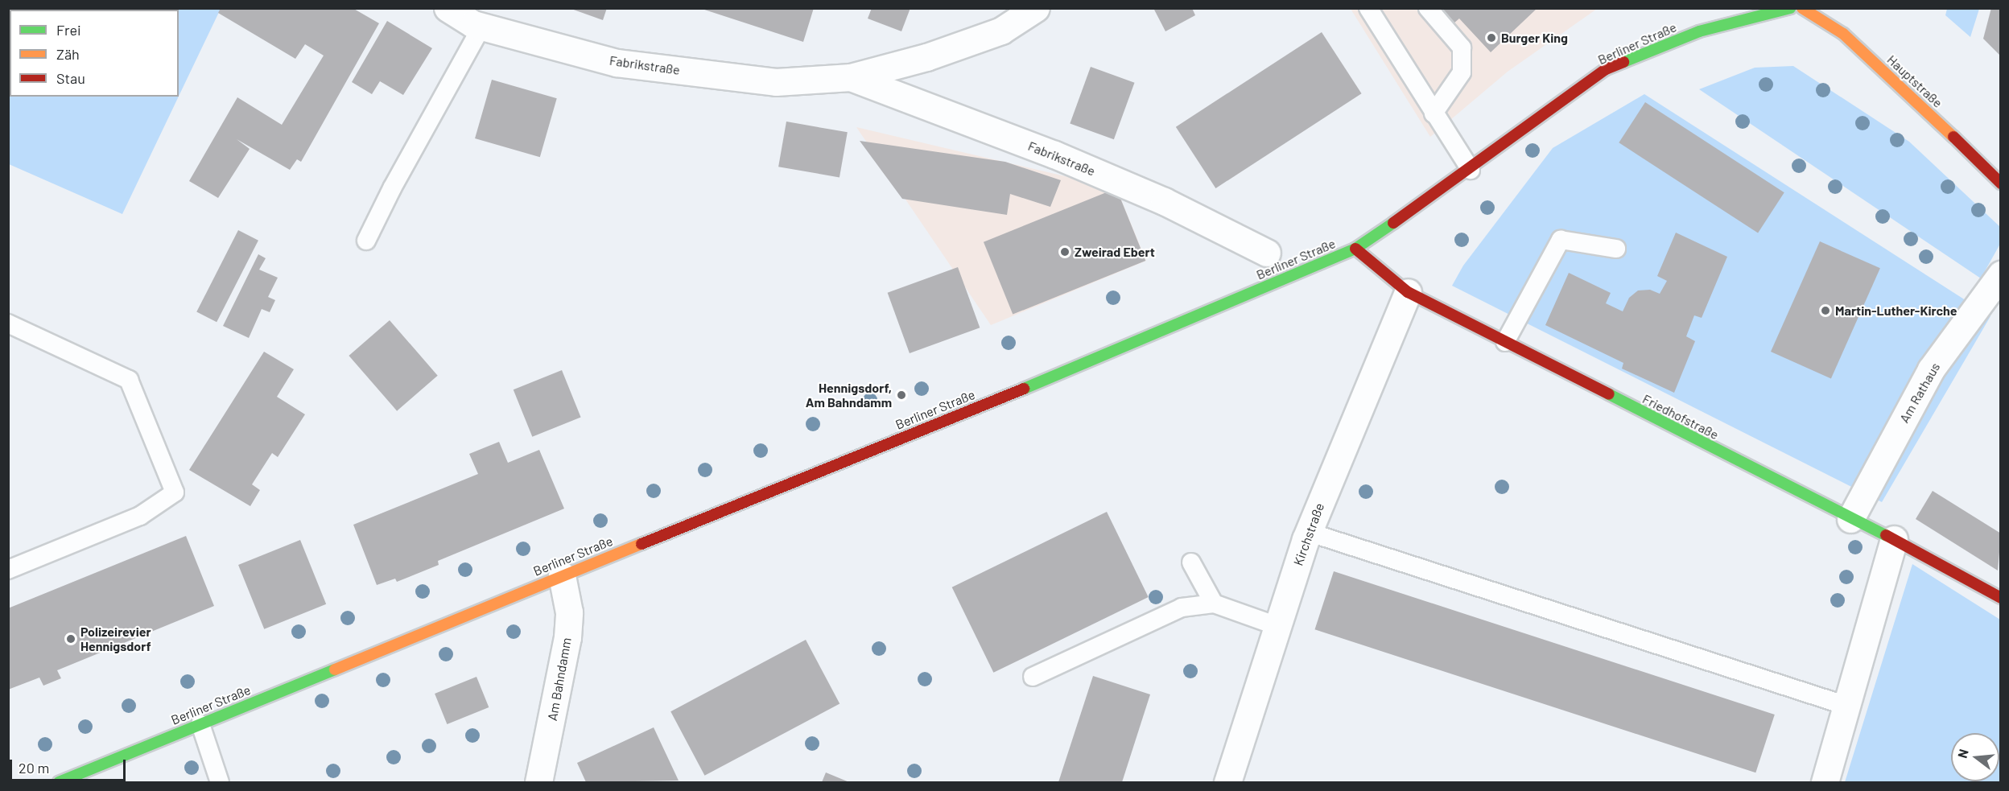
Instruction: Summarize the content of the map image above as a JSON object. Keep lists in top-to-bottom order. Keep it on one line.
{"streets":{"main road":["Berliner Straße","Hauptstraße","Friedhofstraße"],"street":["Fabrikstraße","Am Rathaus","Kirchstraße","Am Bahndamm"]},"crossings":[["Berliner Straße","Friedhofstraße"],["Berliner Straße","Am Bahndamm"],["Am Rathaus","Friedhofstraße"],["Friedhofstraße","Kirchstraße"]],"places":["Burger King","Zweirad Ebert","Martin-Luther-Kirche","Hennigsdorf, Am Bahndamm","Polizeirevier Hennigsdorf"],"legend":["Frei","Zäh","Stau"],"scale_bar":"20 m","north":"left"}
